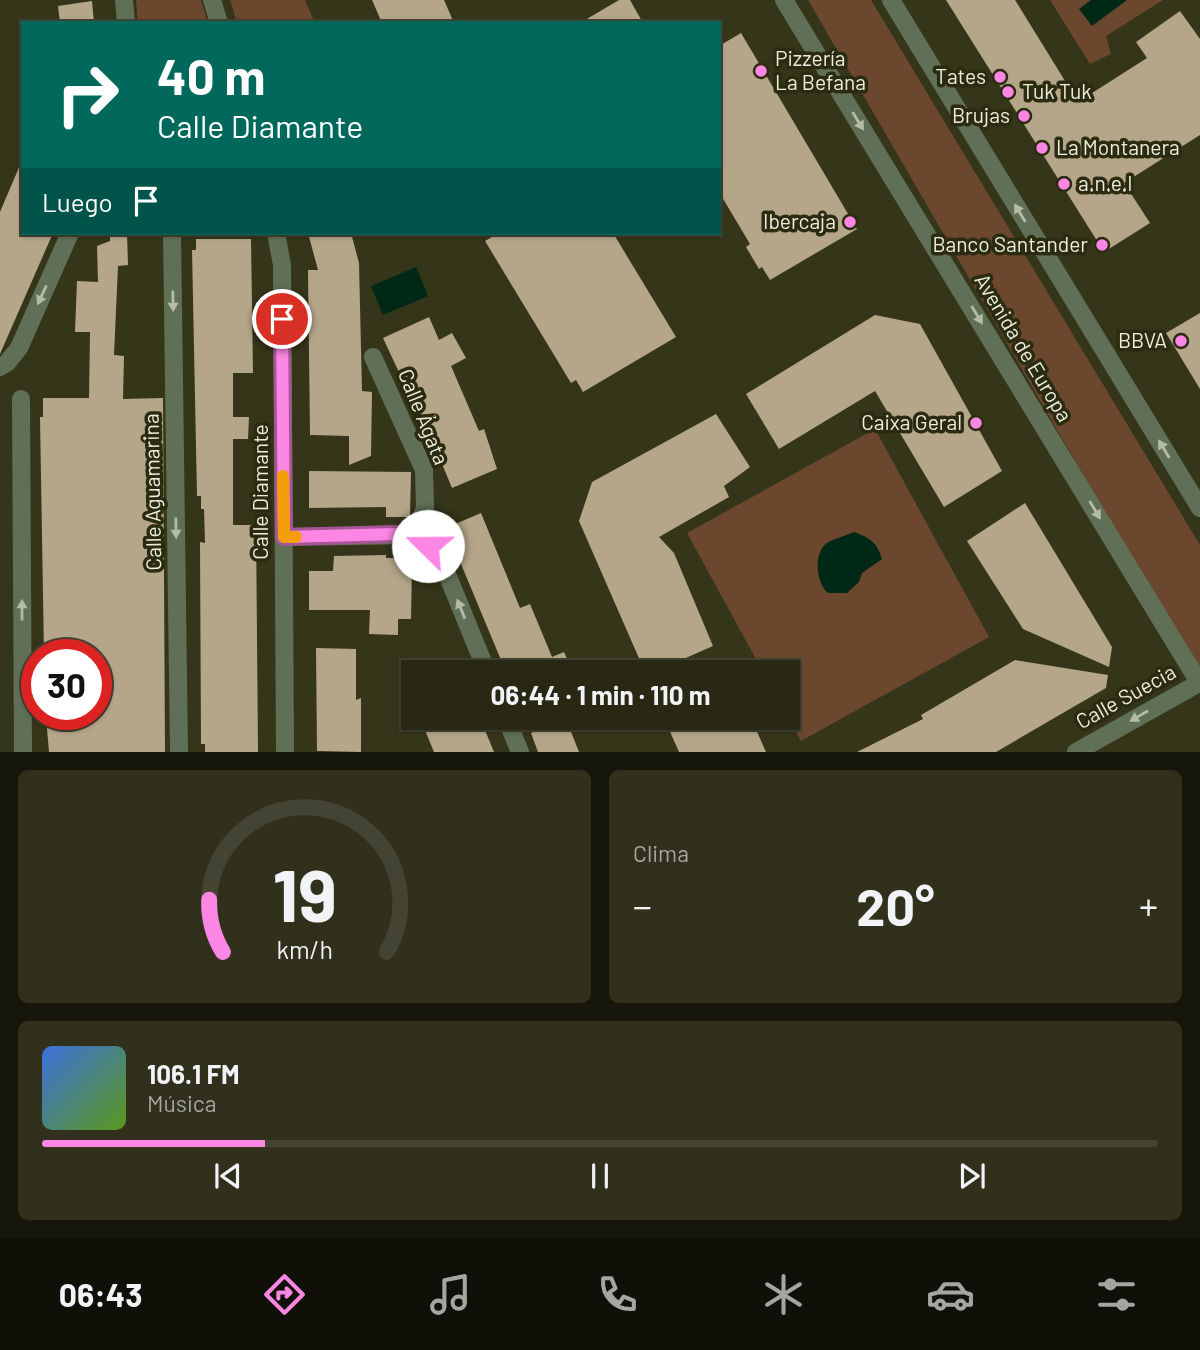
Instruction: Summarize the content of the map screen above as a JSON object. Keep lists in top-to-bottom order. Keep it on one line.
{"streets":{"street":["Avenida de Europa","Calle Ágata","Calle Aguamarina","Calle Diamante","Calle Suecia"]},"crossings":[["Avenida de Europa","Calle Suecia"]],"one_way":["Calle Suecia"],"places":["Pizzería La Befana","Tates","Tuk Tuk","Brujas","La Montanera","a.n.e.l","Ibercaja","Banco Santander","BBVA","Caixa Geral"],"page":{"turn":["40 m","Calle Diamante"],"then":"Luego","limit":"30","trip":"06:44 · 1 min · 110 m","tile":"Clima","heat":["−","20°","+"],"song":["106.1 FM","Música"],"tabs":"06:43","gauge":["19","km/h"]}}
